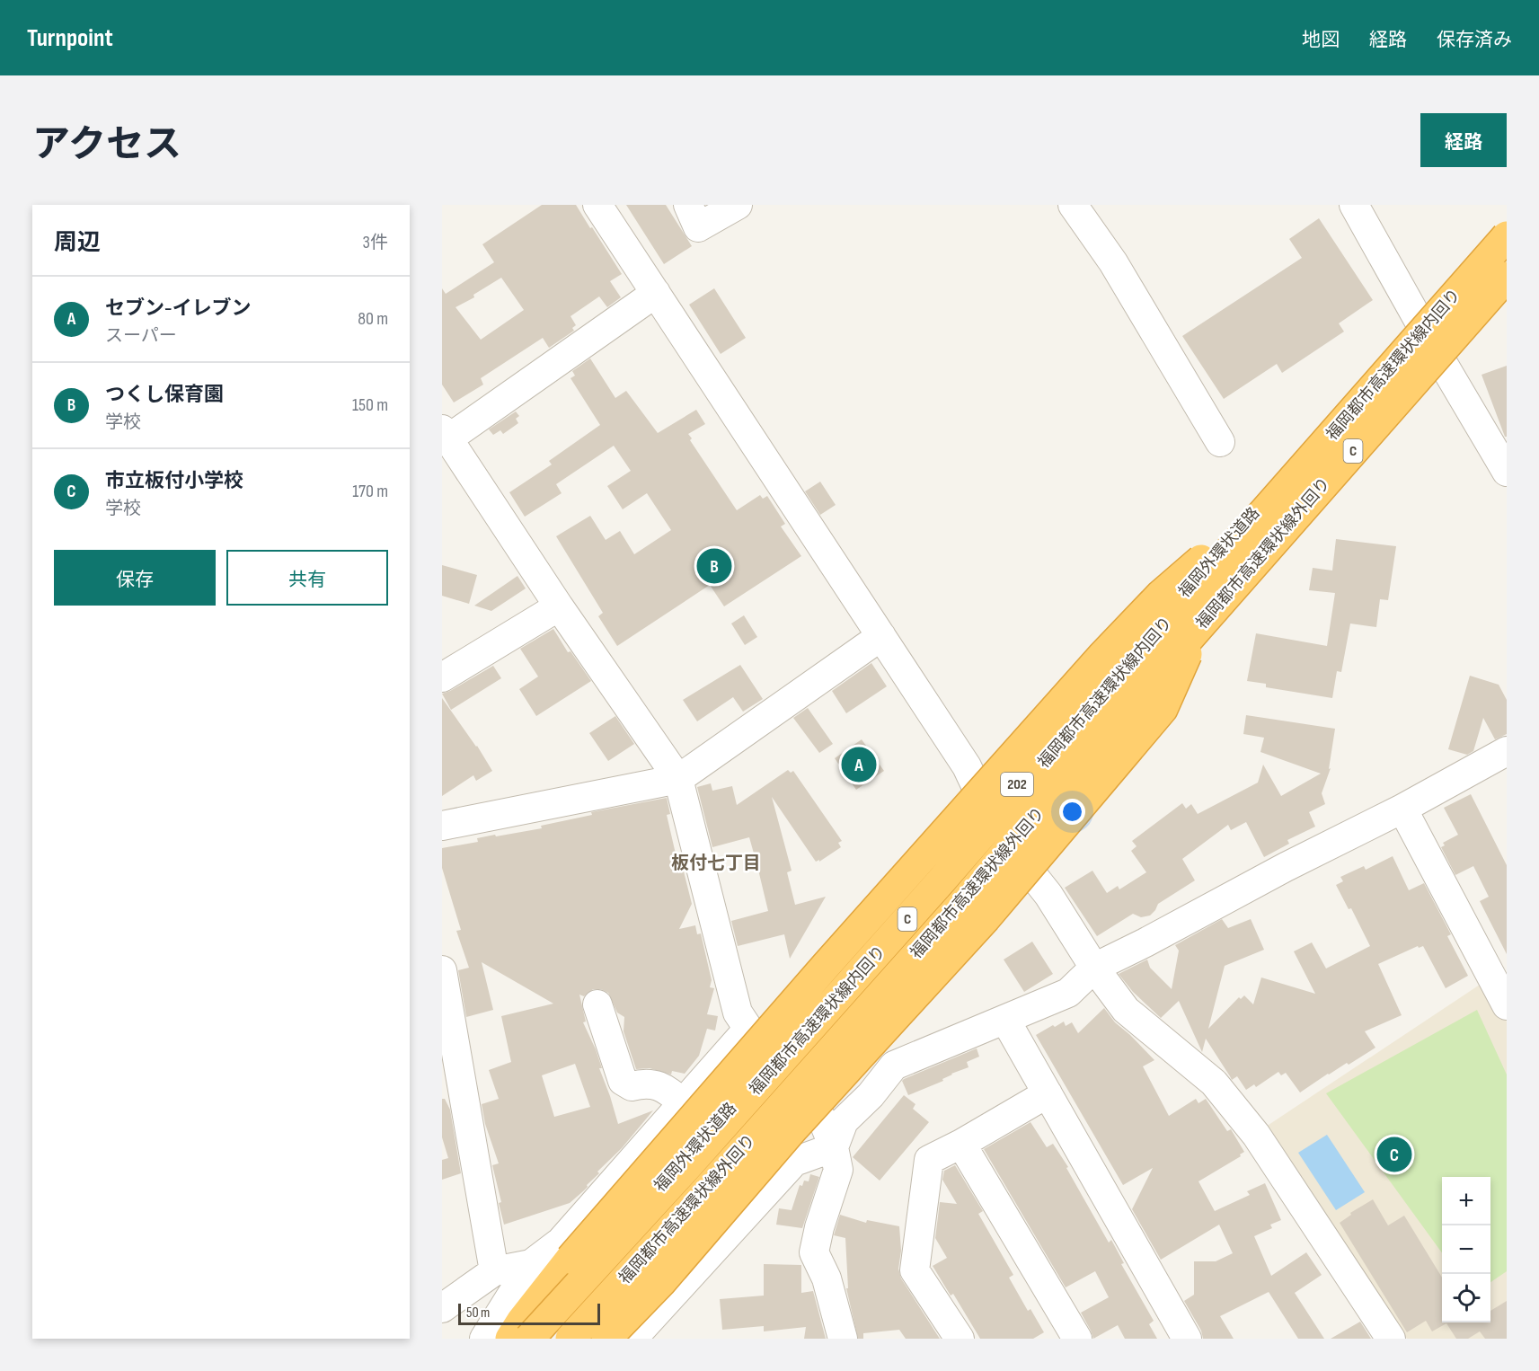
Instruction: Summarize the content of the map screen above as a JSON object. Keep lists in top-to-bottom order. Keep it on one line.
{"streets":{"highway":["福岡都市高速環状線内回り","C","福岡外環状道路","福岡都市高速環状線外回り","202"]},"crossings":[["福岡都市高速環状線外回り","202"]],"districts":["板付七丁目"],"scale_bar":"50 m","page":{"header":"Turnpoint","nav":["地図","経路","保存済み"],"title":"アクセス","buttons":["経路",["保存","共有"]],"heading":["周辺","3件"],"list":[{"mark":"A","name":"セブン-イレブン","note":"スーパー","value":"80 m"},{"mark":"B","name":"つくし保育園","note":"学校","value":"150 m"},{"mark":"C","name":"市立板付小学校","note":"学校","value":"170 m"}],"pins":["B","A","C"],"map_buttons":["+","−"],"scale":"50 m"}}
